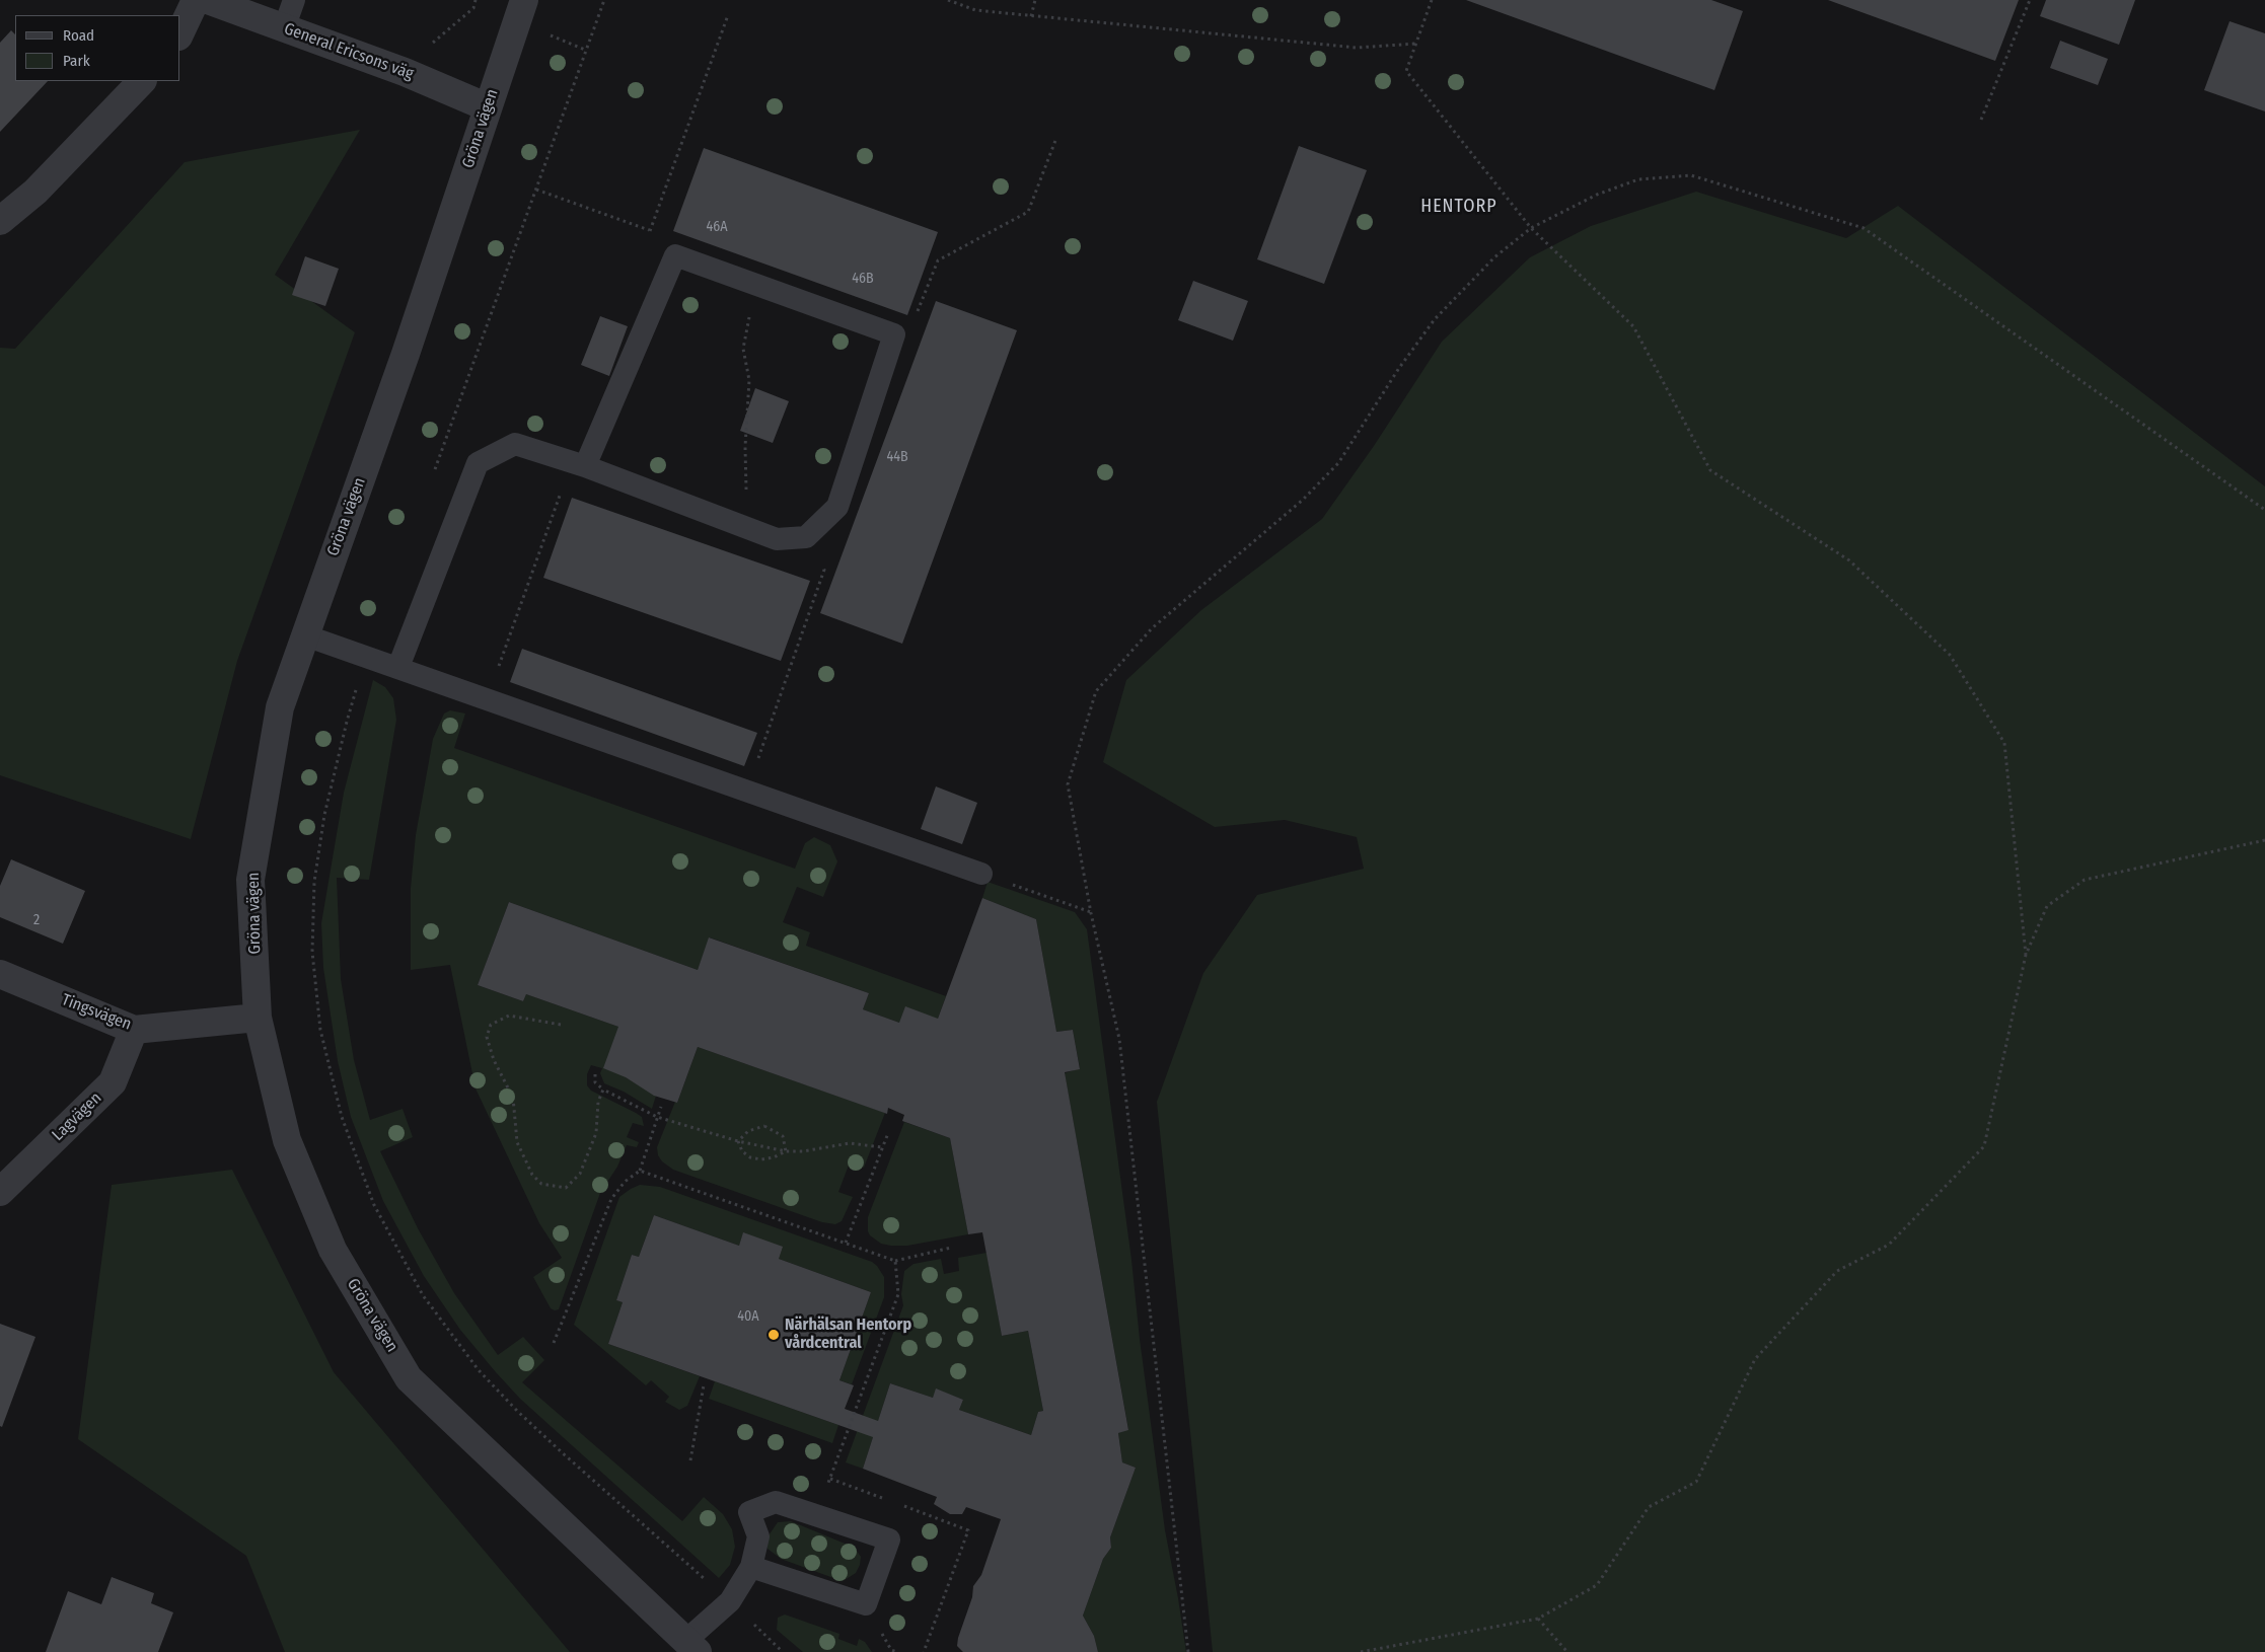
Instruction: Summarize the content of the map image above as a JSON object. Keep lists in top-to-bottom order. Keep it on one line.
{"streets":{"street":["General Ericsons väg","Gröna vägen","Tingsvägen","Lagvägen"]},"crossings":[["General Ericsons väg","Gröna vägen"],["Gröna vägen","Tingsvägen"],["Tingsvägen","Lagvägen"]],"districts":["HENTORP"],"places":["Närhälsan Hentorp vårdcentral"],"house_numbers":["46A","46B","44B","2","40A"],"legend":["Road","Park"]}
